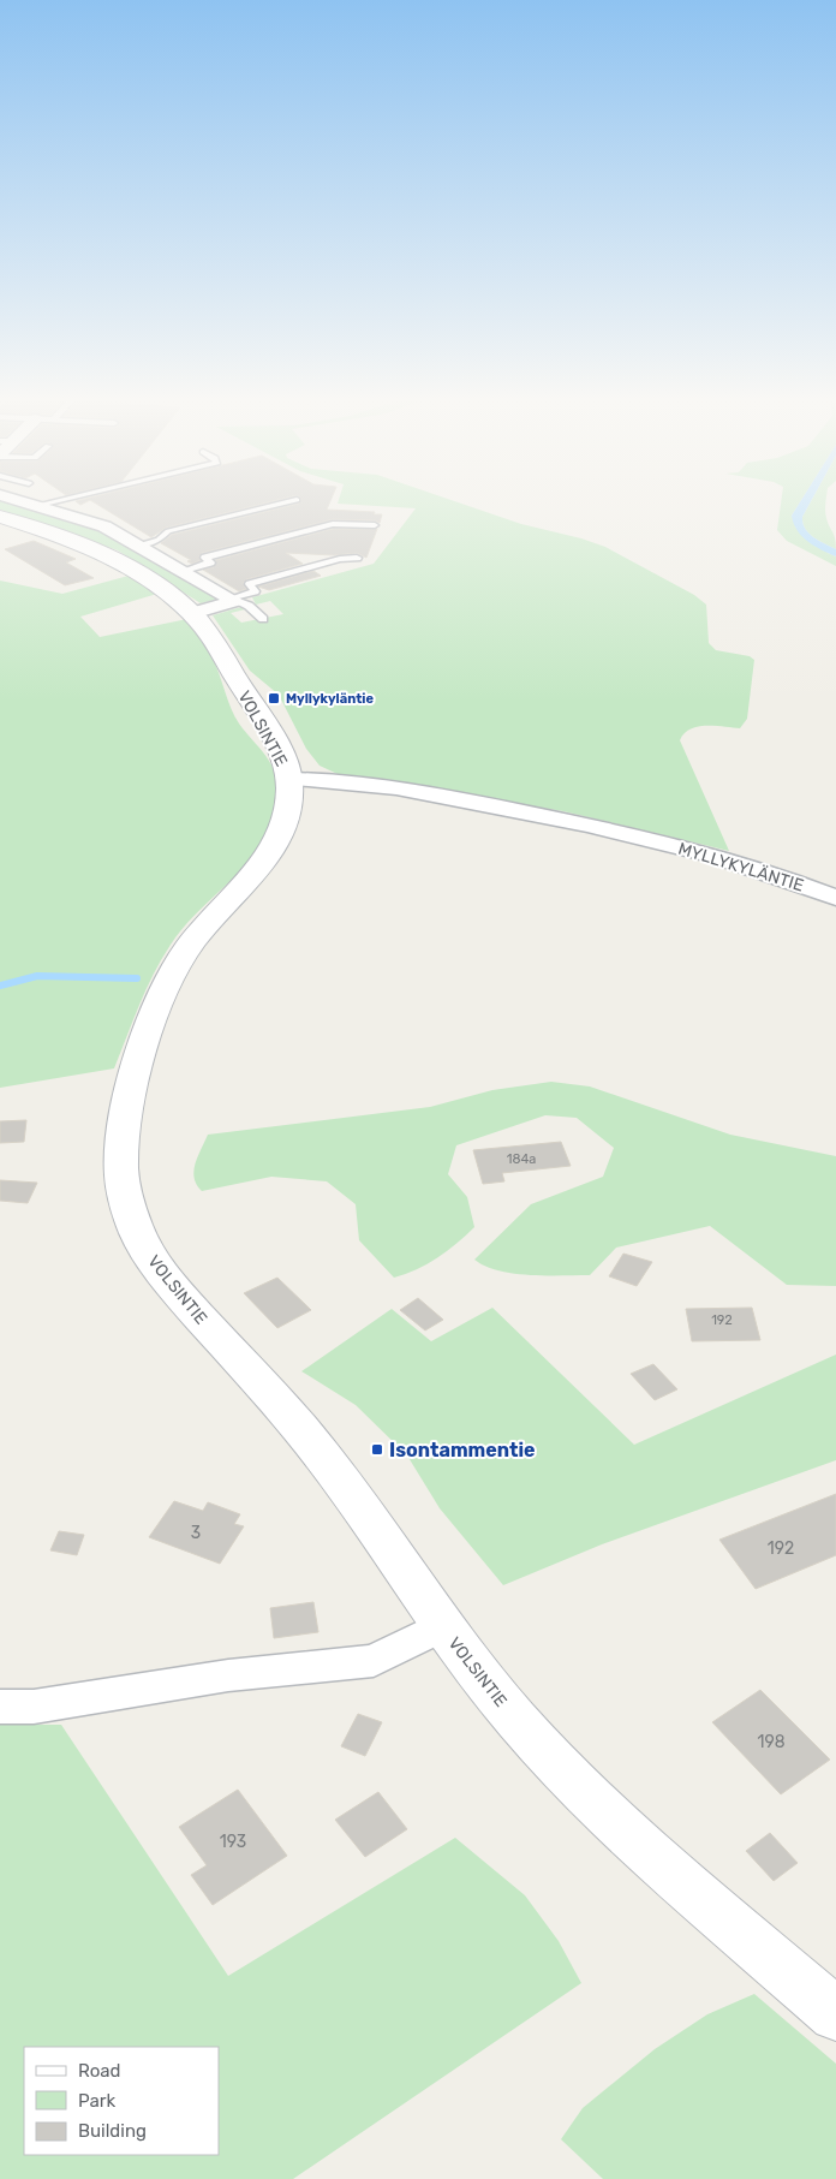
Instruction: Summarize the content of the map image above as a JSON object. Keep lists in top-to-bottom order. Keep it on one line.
{"streets":{"street":["VOLSINTIE","MYLLYKYLÄNTIE"]},"crossings":[["VOLSINTIE","MYLLYKYLÄNTIE"]],"places":{"transit":["Myllykyläntie","Isontammentie"]},"house_numbers":["184a","192","3","192","198","193"],"legend":["Road","Park","Building"]}
